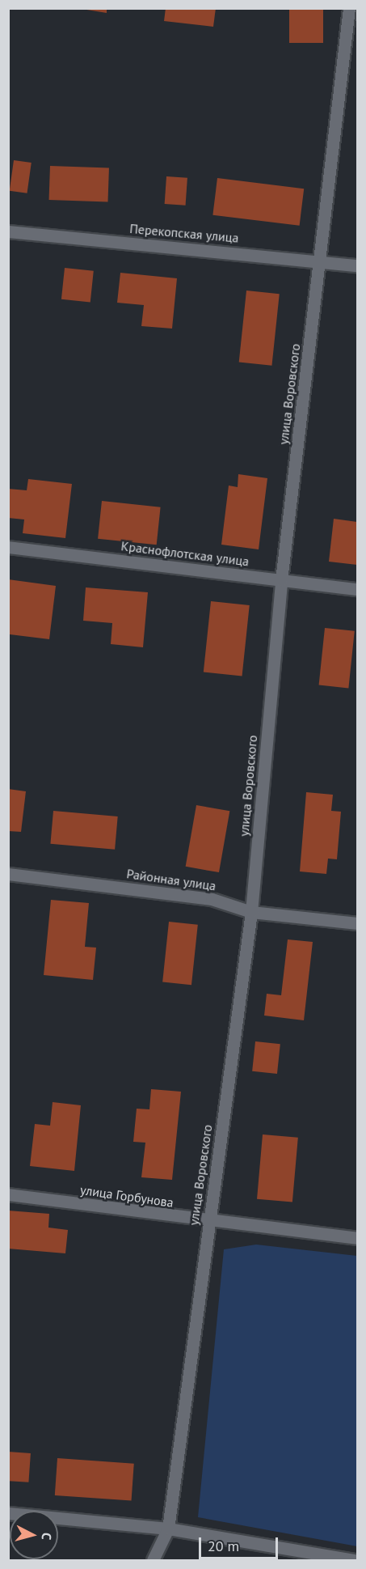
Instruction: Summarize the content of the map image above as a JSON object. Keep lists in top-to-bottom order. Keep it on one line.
{"streets":{"street":["Перекопская улица","улица Воровского","Краснофлотская улица","Районная улица","улица Горбунова"]},"crossings":[["Перекопская улица","улица Воровского"],["улица Воровского","Краснофлотская улица"],["улица Воровского","Районная улица"],["улица Воровского","улица Горбунова"]],"scale_bar":"20 m","north":"right"}
